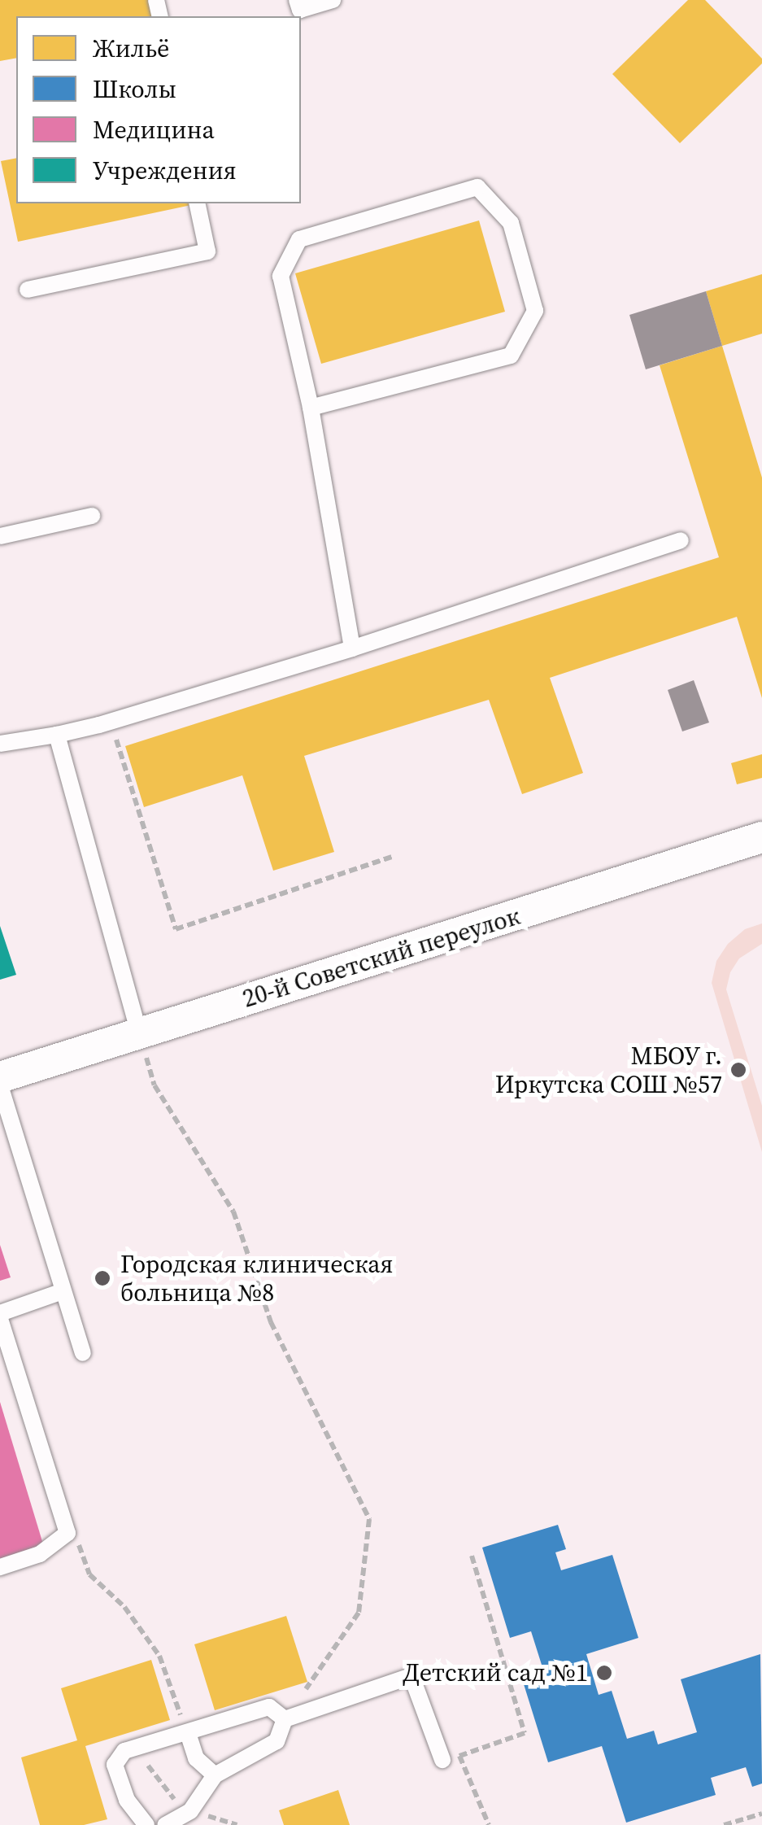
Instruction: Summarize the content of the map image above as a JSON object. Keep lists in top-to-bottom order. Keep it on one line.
{"streets":{"street":["20-й Советский переулок"]},"places":["МБОУ г. Иркутска СОШ №57","Городская клиническая больница №8","Детский сад №1"],"legend":["Жильё","Школы","Медицина","Учреждения"]}
